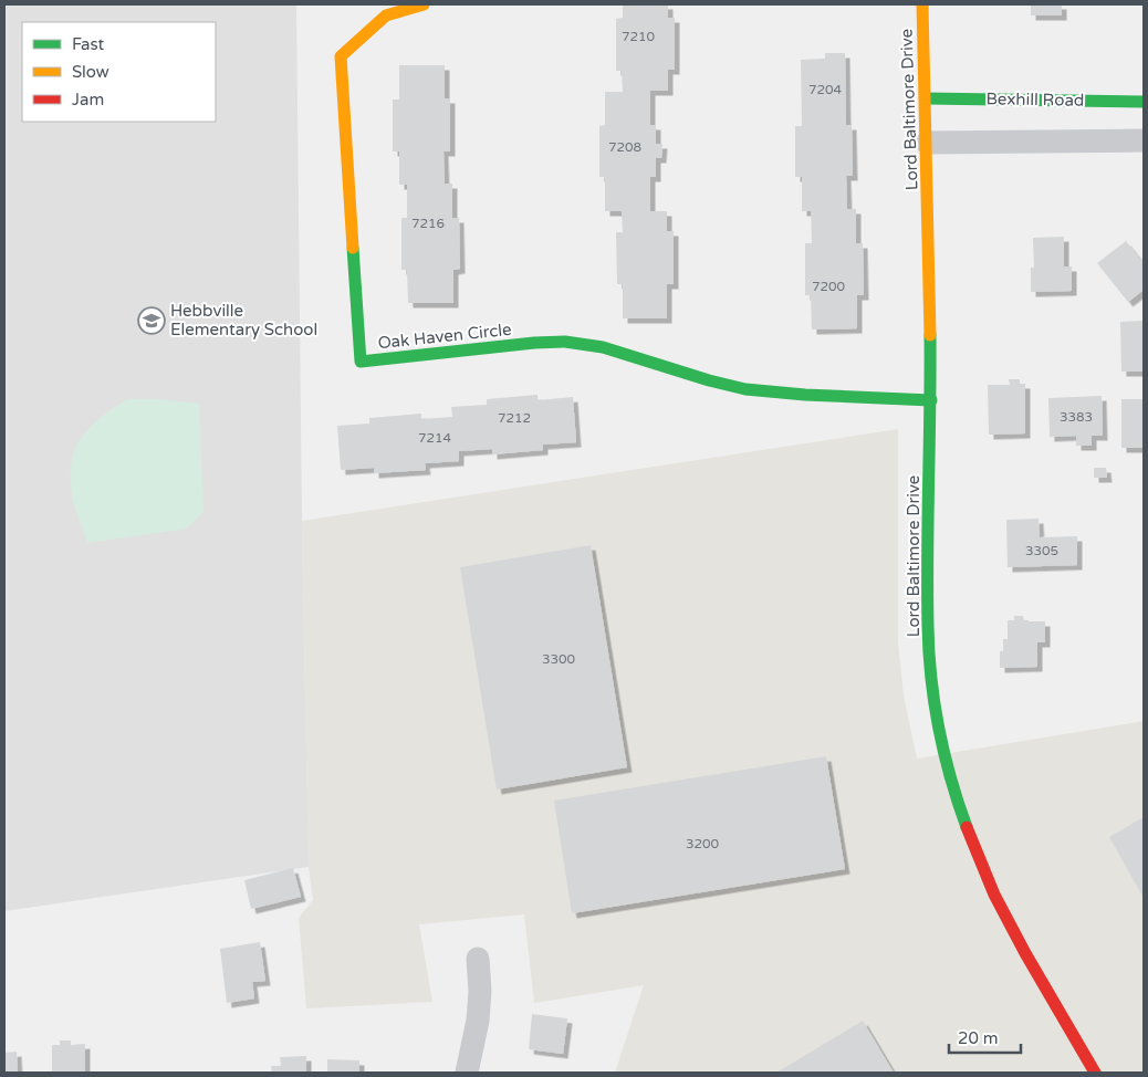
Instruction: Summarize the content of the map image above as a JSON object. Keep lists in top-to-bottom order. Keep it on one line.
{"streets":{"street":["Bexhill Road","Lord Baltimore Drive","Oak Haven Circle"]},"crossings":[["Bexhill Road","Lord Baltimore Drive"],["Lord Baltimore Drive","Oak Haven Circle"]],"places":{"school or university":["Hebbville Elementary School"]},"house_numbers":["7210","7204","7208","7216","7200","3383","7212","7214","3305","3300","3200"],"legend":["Fast","Slow","Jam"],"scale_bar":"20 m"}
